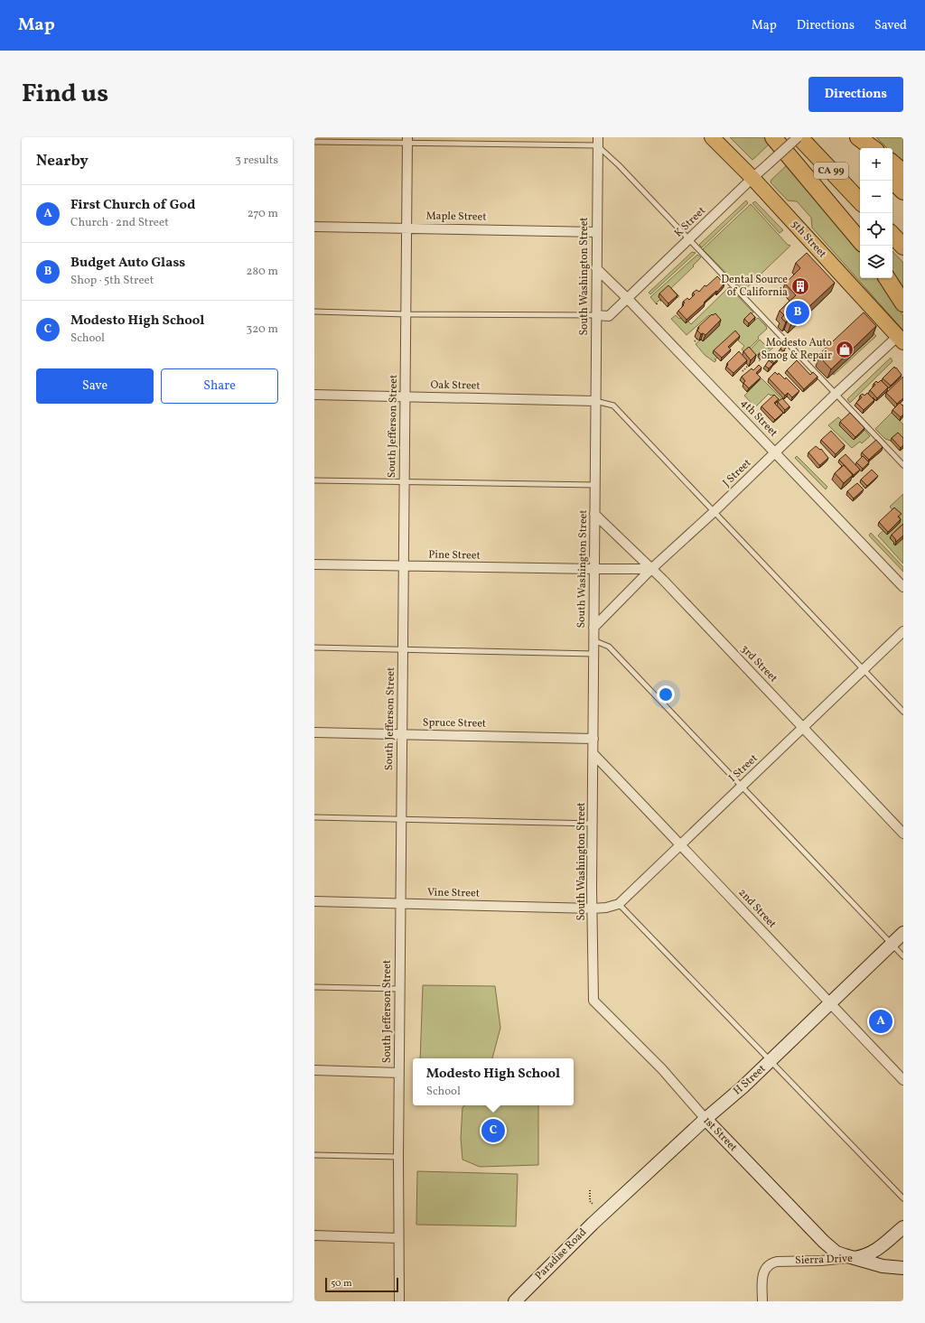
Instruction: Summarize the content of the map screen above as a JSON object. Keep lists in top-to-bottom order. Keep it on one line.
{"streets":{"highway":["CA 99"],"main road":["5th Street","H Street","1st Street","Paradise Road","Sierra Drive"],"street":["Maple Street","K Street","South Washington Street","Oak Street","4th Street","South Jefferson Street","J Street","Pine Street","3rd Street","Spruce Street","I Street","Vine Street","2nd Street"]},"crossings":[["CA 99","K Street"],["Maple Street","South Washington Street"],["Maple Street","South Jefferson Street"],["K Street","5th Street"],["K Street","South Washington Street"],["K Street","4th Street"],["5th Street","J Street"],["South Washington Street","Oak Street"],["South Washington Street","4th Street"],["South Washington Street","J Street"],["South Washington Street","Pine Street"],["South Washington Street","3rd Street"],["South Washington Street","Spruce Street"],["South Washington Street","Vine Street"],["South Washington Street","2nd Street"],["South Washington Street","1st Street"],["Oak Street","South Jefferson Street"],["4th Street","J Street"],["South Jefferson Street","Pine Street"],["South Jefferson Street","Spruce Street"],["South Jefferson Street","Vine Street"],["J Street","Pine Street"],["J Street","3rd Street"],["Pine Street","3rd Street"],["3rd Street","I Street"],["I Street","2nd Street"],["2nd Street","H Street"],["H Street","1st Street"],["H Street","Paradise Road"],["1st Street","Sierra Drive"]],"places":{"building":["Dental Source of California"],"shop":["Modesto Auto Smog & Repair"]},"scale_bar":"50 m","page":{"header":"Map","nav":["Map","Directions","Saved"],"title":"Find us","buttons":["Directions",["Save","Share"]],"heading":["Nearby","3 results"],"map_buttons":["+","−"],"list":[{"mark":"A","name":"First Church of God","note":"Church · 2nd Street","value":"270 m"},{"mark":"B","name":"Budget Auto Glass","note":"Shop · 5th Street","value":"280 m"},{"mark":"C","name":"Modesto High School","note":"School","value":"320 m"}],"pins":["B","A","C"],"popup":["Modesto High School","School"],"scale":"50 m"}}
